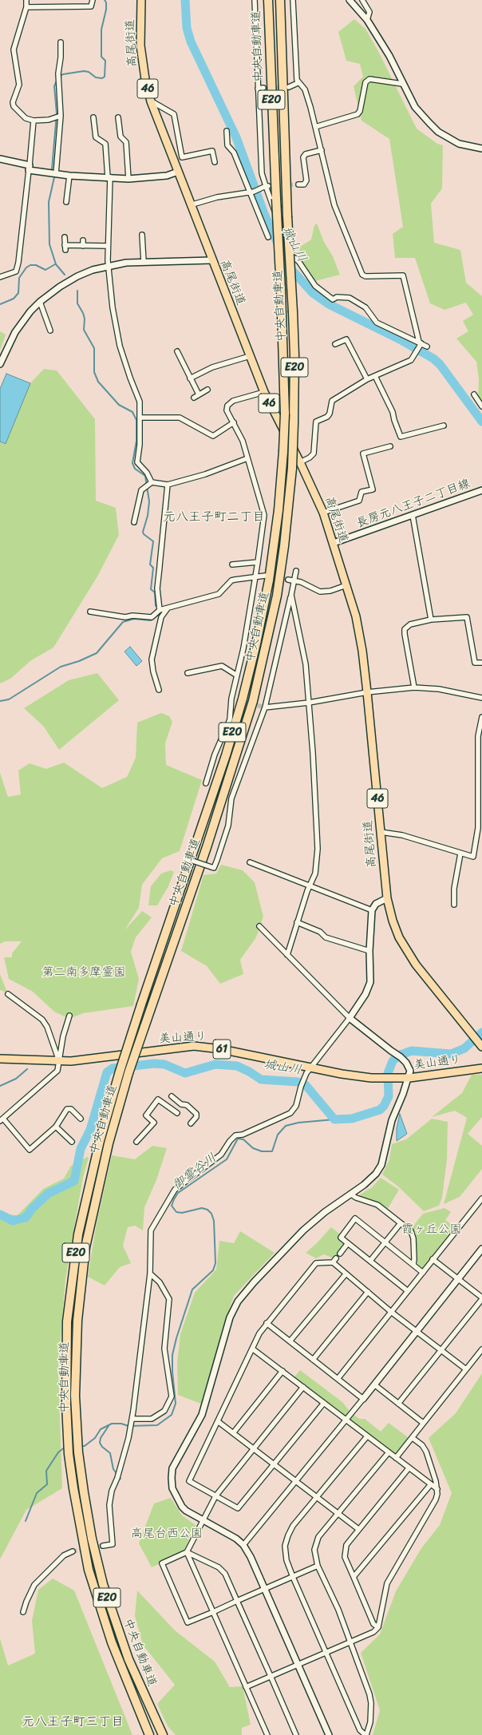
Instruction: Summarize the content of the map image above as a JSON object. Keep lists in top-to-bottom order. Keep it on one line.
{"streets":{"highway":["中央自動車道","E20"],"main road":["高尾街道","46","美山通り","61"],"street":["長房元八王子二丁目線"]},"crossings":[["高尾街道","長房元八王子二丁目線"]],"districts":["元八王子町二丁目","元八王子町三丁目"],"water":["城山川","御霊谷川"],"parks":["第二南多摩霊園","霞ヶ丘公園","高尾台西公園"]}
